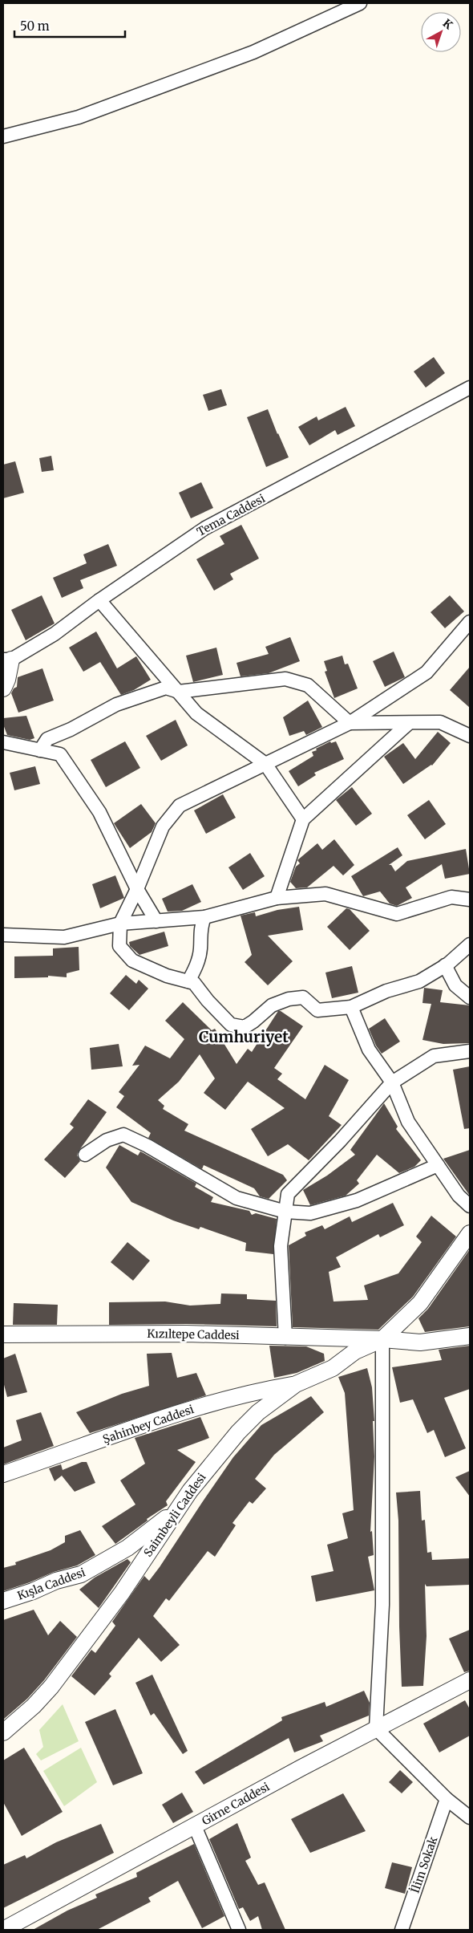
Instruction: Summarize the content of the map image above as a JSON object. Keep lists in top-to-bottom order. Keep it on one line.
{"streets":{"street":["Tema Caddesi","Kızıltepe Caddesi","Şahinbey Caddesi","Saimbeyli Caddesi","Kışla Caddesi","Girne Caddesi","İlim Sokak"]},"crossings":[["Kızıltepe Caddesi","Saimbeyli Caddesi"],["Şahinbey Caddesi","Saimbeyli Caddesi"],["Saimbeyli Caddesi","Kışla Caddesi"]],"districts":["Cumhuriyet"],"scale_bar":"50 m","north":"top right"}
